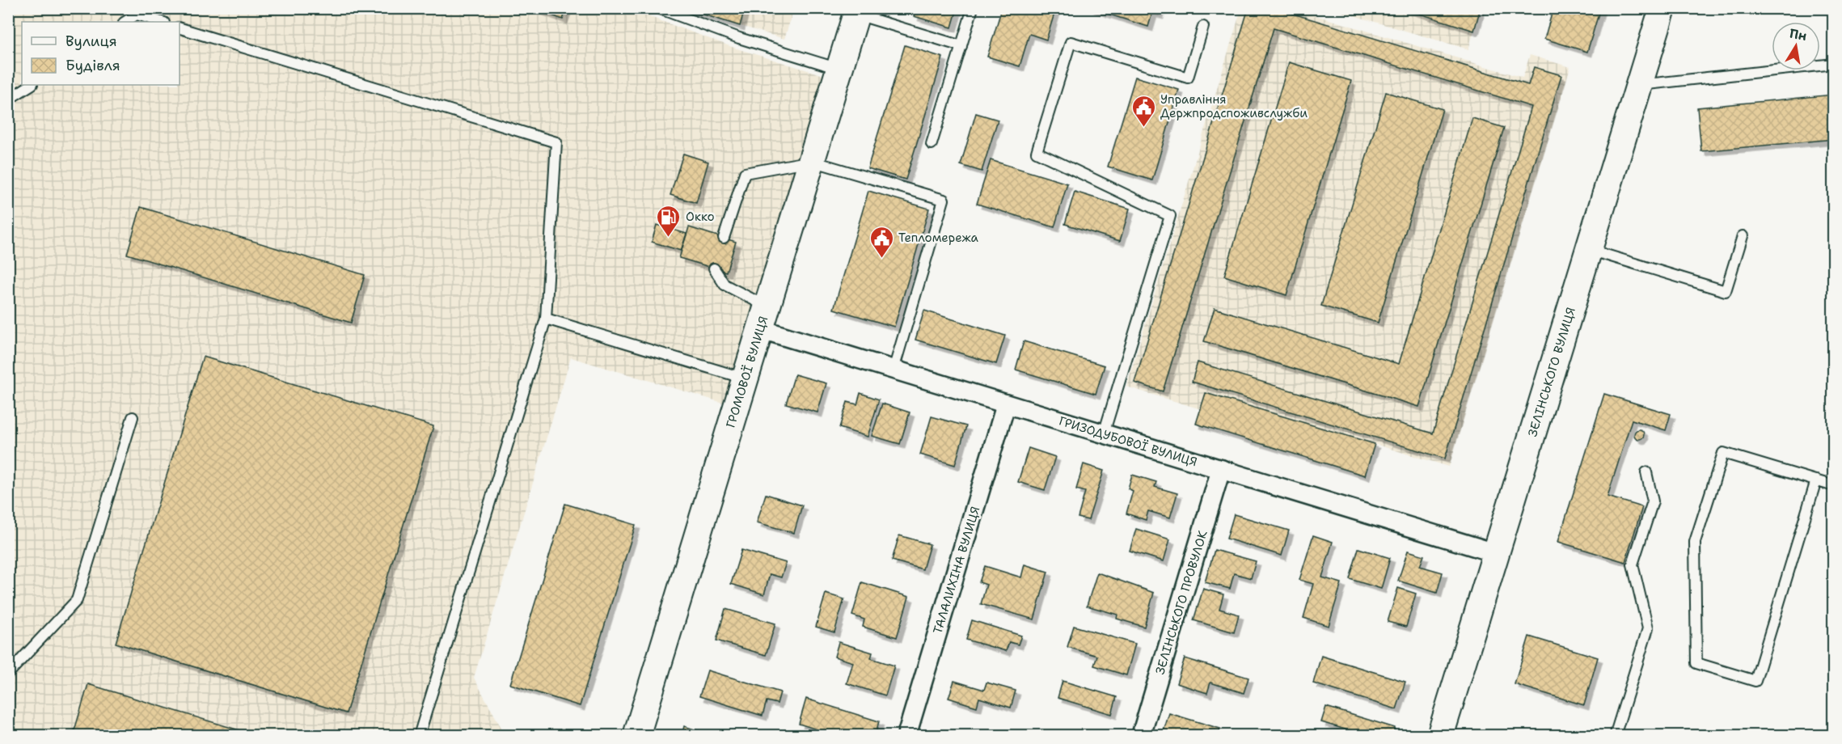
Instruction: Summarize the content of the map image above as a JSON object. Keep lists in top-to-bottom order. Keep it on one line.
{"streets":{"street":["ГРОМОВОЇ ВУЛИЦЯ","ЗЕЛІНСЬКОГО ВУЛИЦЯ","ГРИЗОДУБОВОЇ ВУЛИЦЯ","ТАЛАЛИХІНА ВУЛИЦЯ","ЗЕЛІНСЬКОГО ПРОВУЛОК"]},"crossings":[["ГРОМОВОЇ ВУЛИЦЯ","ГРИЗОДУБОВОЇ ВУЛИЦЯ"],["ЗЕЛІНСЬКОГО ВУЛИЦЯ","ГРИЗОДУБОВОЇ ВУЛИЦЯ"],["ГРИЗОДУБОВОЇ ВУЛИЦЯ","ТАЛАЛИХІНА ВУЛИЦЯ"],["ГРИЗОДУБОВОЇ ВУЛИЦЯ","ЗЕЛІНСЬКОГО ПРОВУЛОК"]],"places":{"public building":["Управління Держпродспоживслужби","Тепломережа"],"fuel station":["Окко"]},"legend":["Вулиця","Будівля"],"north":"top"}
